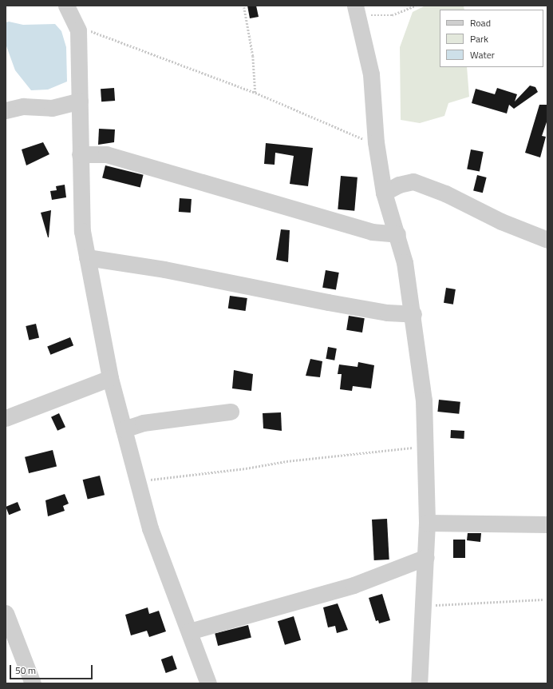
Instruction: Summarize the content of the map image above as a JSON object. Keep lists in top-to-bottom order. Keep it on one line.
{"legend":["Road","Park","Water"],"scale_bar":"50 m"}
